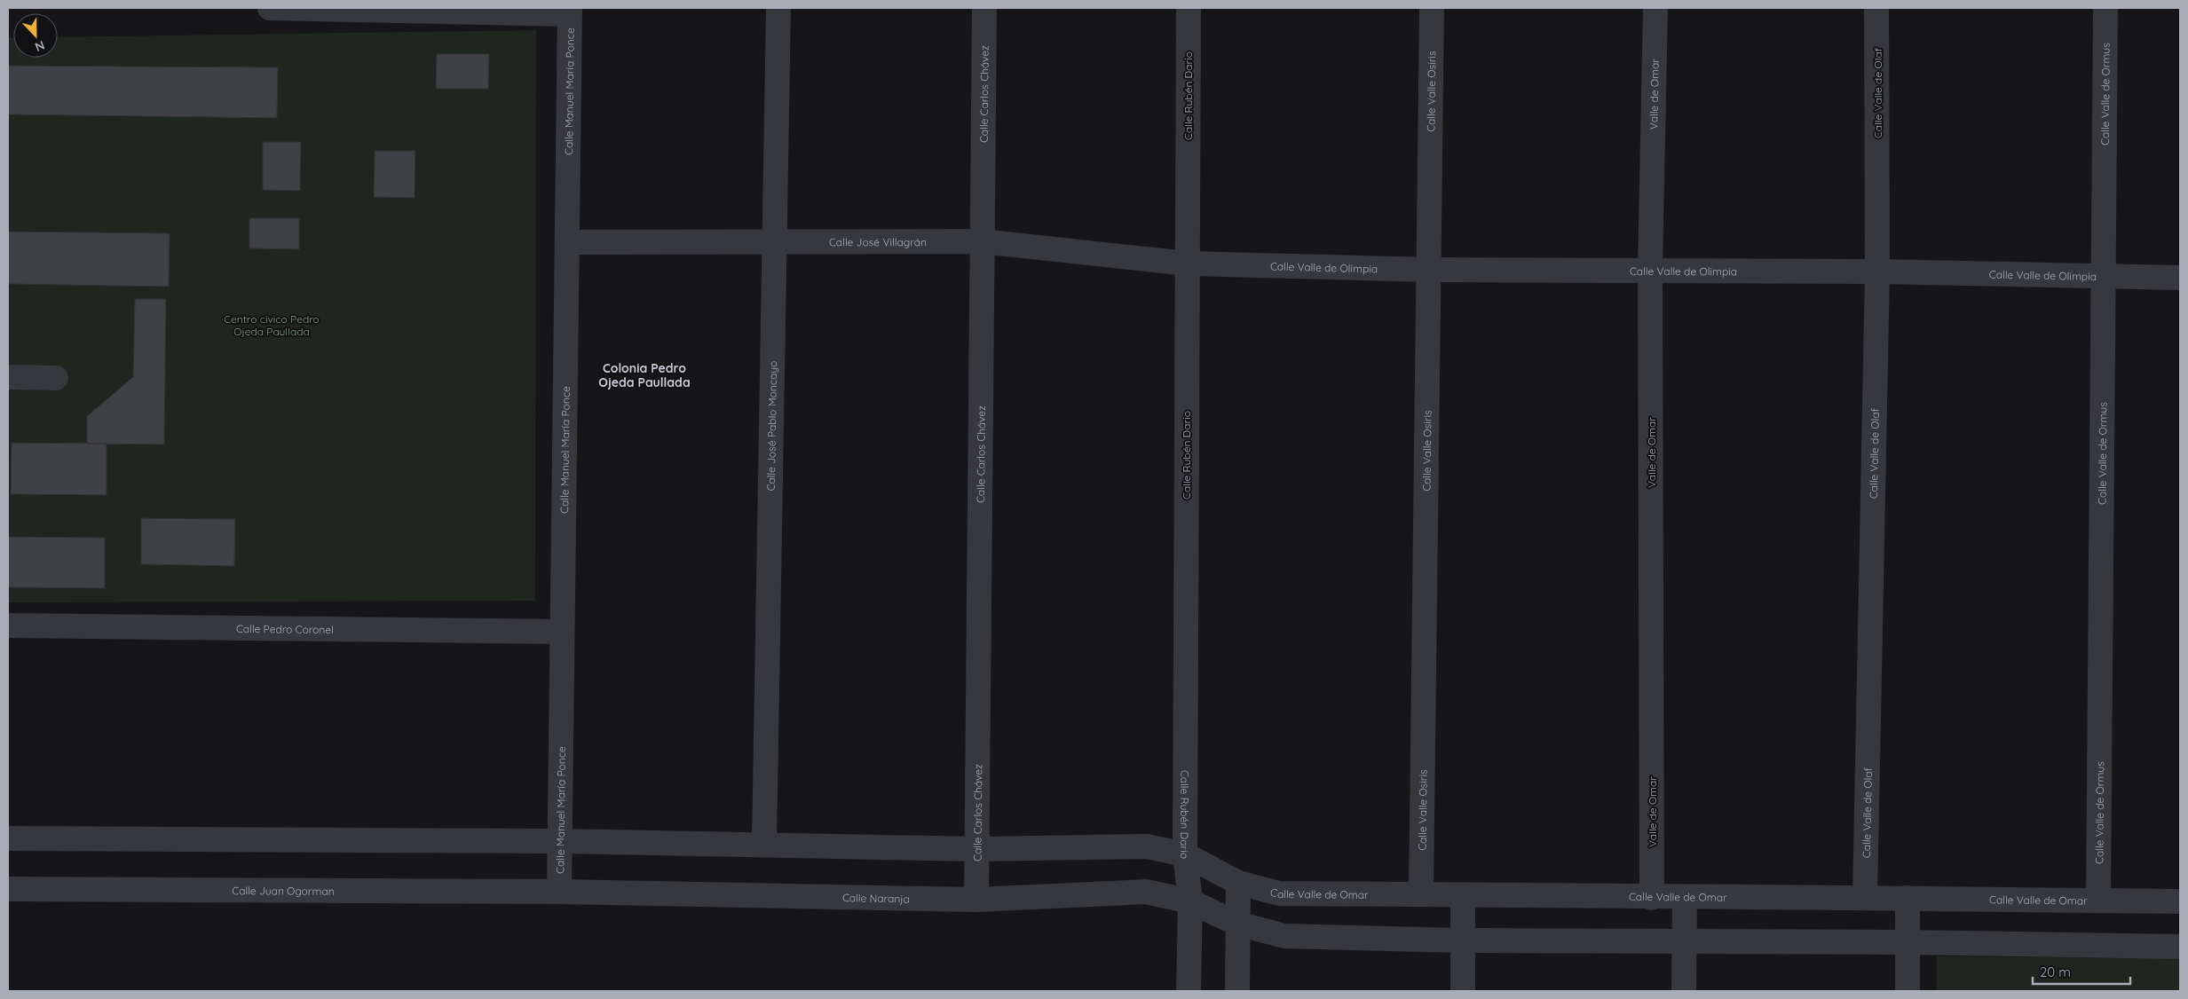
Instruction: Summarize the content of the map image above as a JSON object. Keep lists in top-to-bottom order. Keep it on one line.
{"streets":{"street":["Calle Manuel María Ponce","Calle Valle Osiris","Valle de Omar","Calle Valle de Olaf","Calle Carlos Chávez","Calle Valle de Ormus","Calle Rubén Dario","Calle José Villagrán","Calle Valle de Olimpia","Calle José Pablo Moncayo","Calle Pedro Coronel","Calle Juan Ogorman","Calle Valle de Omar","Calle Naranja"]},"crossings":[["Calle Manuel María Ponce","Calle José Villagrán"],["Calle Manuel María Ponce","Calle Pedro Coronel"],["Calle Manuel María Ponce","Calle Juan Ogorman"],["Calle Manuel María Ponce","Calle Naranja"],["Calle Valle Osiris","Calle Valle de Olimpia"],["Calle Valle Osiris","Calle Valle de Omar"],["Valle de Omar","Calle Valle de Olimpia"],["Valle de Omar","Calle Valle de Omar"],["Calle Valle de Olaf","Calle Valle de Olimpia"],["Calle Valle de Olaf","Calle Valle de Omar"],["Calle Carlos Chávez","Calle José Villagrán"],["Calle Carlos Chávez","Calle Naranja"],["Calle Valle de Ormus","Calle Valle de Olimpia"],["Calle Valle de Ormus","Calle Valle de Omar"],["Calle Rubén Dario","Calle José Villagrán"],["Calle Rubén Dario","Calle Valle de Olimpia"],["Calle Rubén Dario","Calle Valle de Omar"],["Calle Rubén Dario","Calle Naranja"],["Calle José Villagrán","Calle Valle de Olimpia"],["Calle José Villagrán","Calle José Pablo Moncayo"],["Calle Juan Ogorman","Calle Naranja"]],"districts":["Colonia Pedro Ojeda Paullada"],"parks":["Centro civico Pedro Ojeda Paullada"],"scale_bar":"20 m","north":"bottom"}
